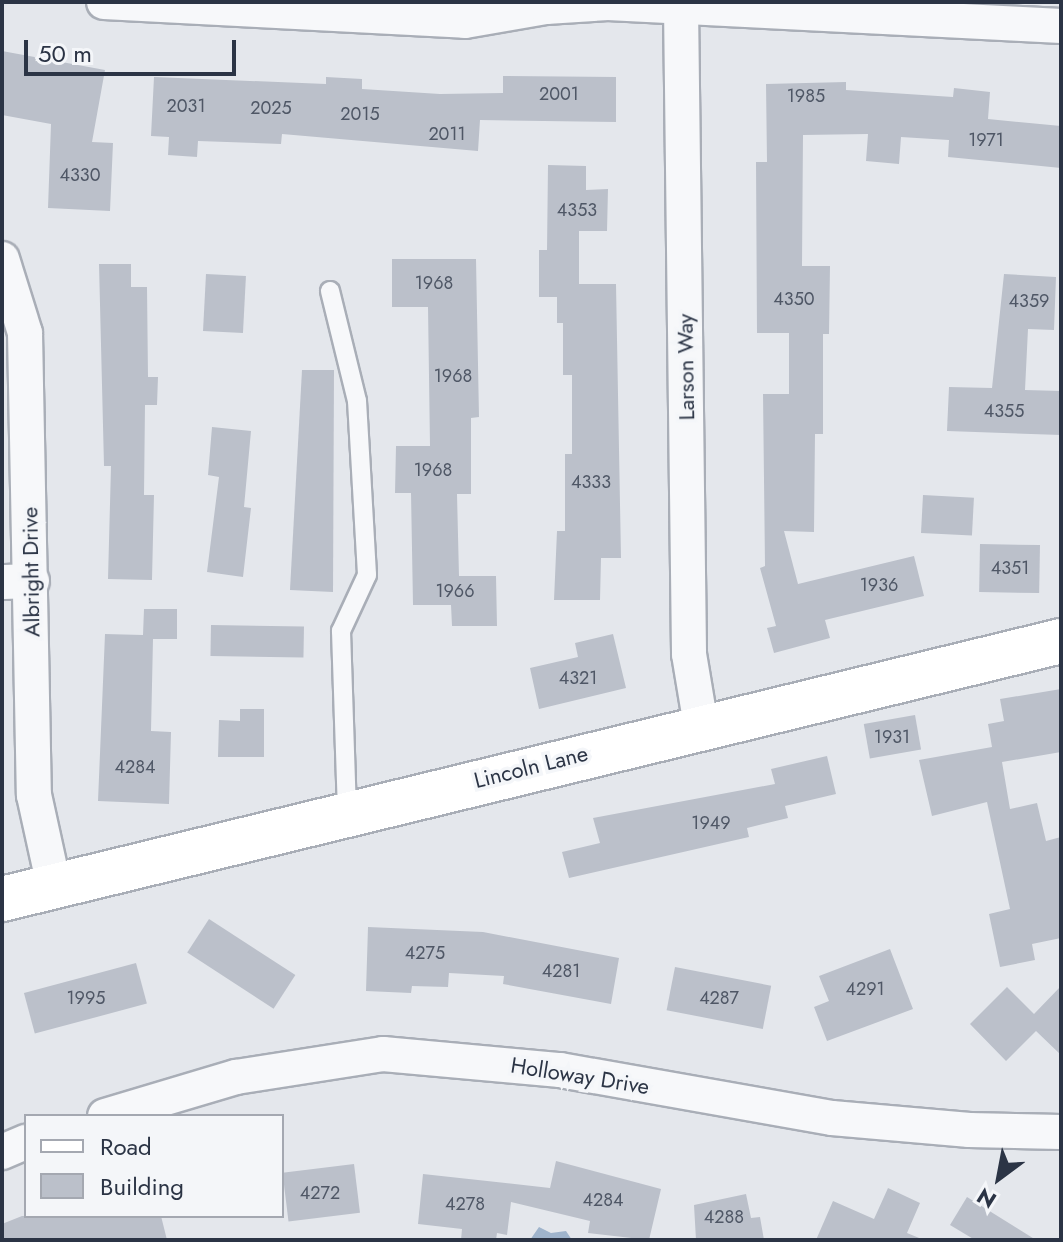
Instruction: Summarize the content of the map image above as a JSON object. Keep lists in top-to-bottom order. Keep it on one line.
{"streets":{"street":["Larson Way","Albright Drive","Lincoln Lane","Holloway Drive"]},"crossings":[["Larson Way","Lincoln Lane"],["Albright Drive","Lincoln Lane"]],"house_numbers":["2001","1985","2031","2025","2015","2011","1971","4330","4353","1968","4350","4359","1968","4355","1968","4333","4351","1936","1966","4321","1931","4284","1949","4275","4281","4291","1995","4287","4272","4284","4278","4288"],"legend":["Road","Building"],"scale_bar":"50 m","north":"bottom left"}
